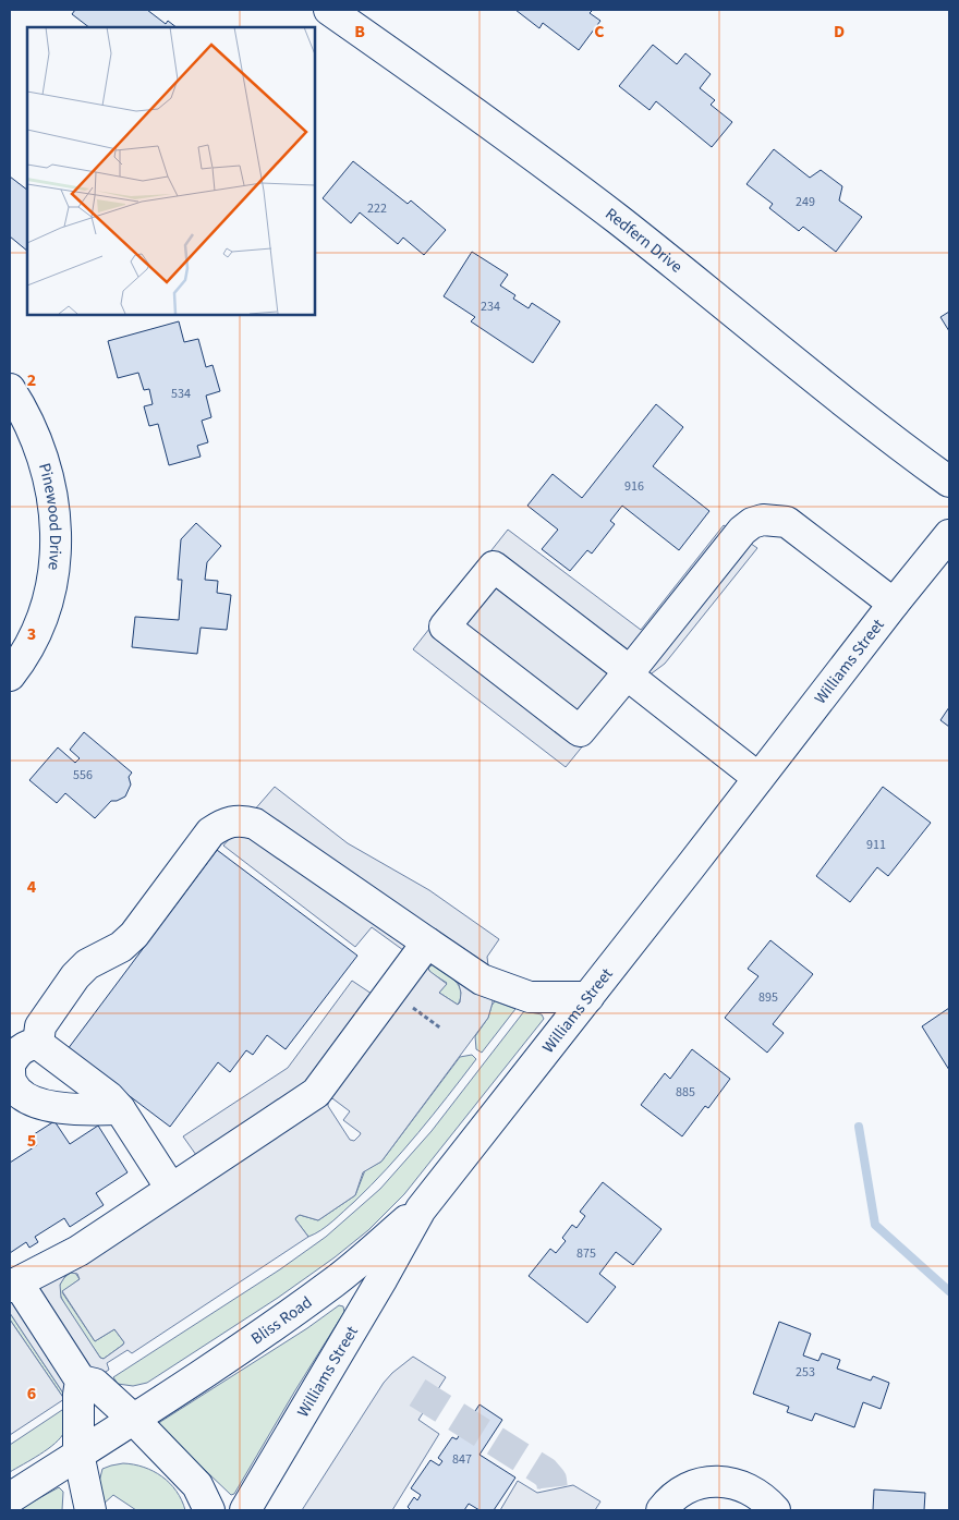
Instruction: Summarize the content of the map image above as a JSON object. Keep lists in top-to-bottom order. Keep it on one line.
{"streets":{"main road":["Redfern Drive","Pinewood Drive","Williams Street","Bliss Road"]},"crossings":[["Williams Street","Bliss Road"]],"house_numbers":["249","222","234","534","916","556","911","895","885","875","253","847"],"grid":{"columns":["B","C","D"],"rows":["2","3","4","5","6"]}}
